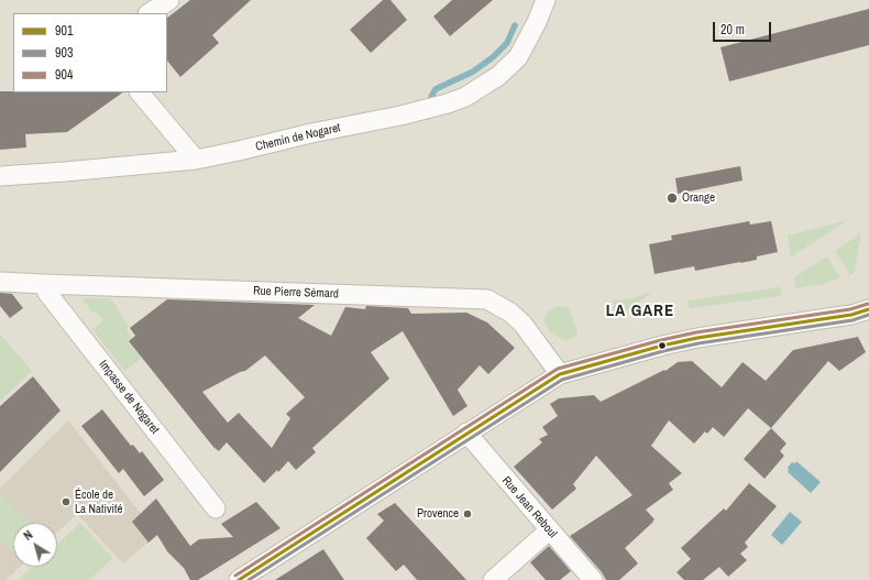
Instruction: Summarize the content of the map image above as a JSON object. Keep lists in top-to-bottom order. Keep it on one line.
{"streets":{"street":["Chemin de Nogaret","Rue Pierre Sémard","Impasse de Nogaret","Rue Jean Reboul"]},"crossings":[["Rue Pierre Sémard","Impasse de Nogaret"]],"districts":["LA GARE"],"places":["Orange","École de La Nativité","Provence"],"lines":["transit line 904","transit line 901","transit line 903"],"legend":["901","903","904"],"scale_bar":"20 m","north":"top left"}
